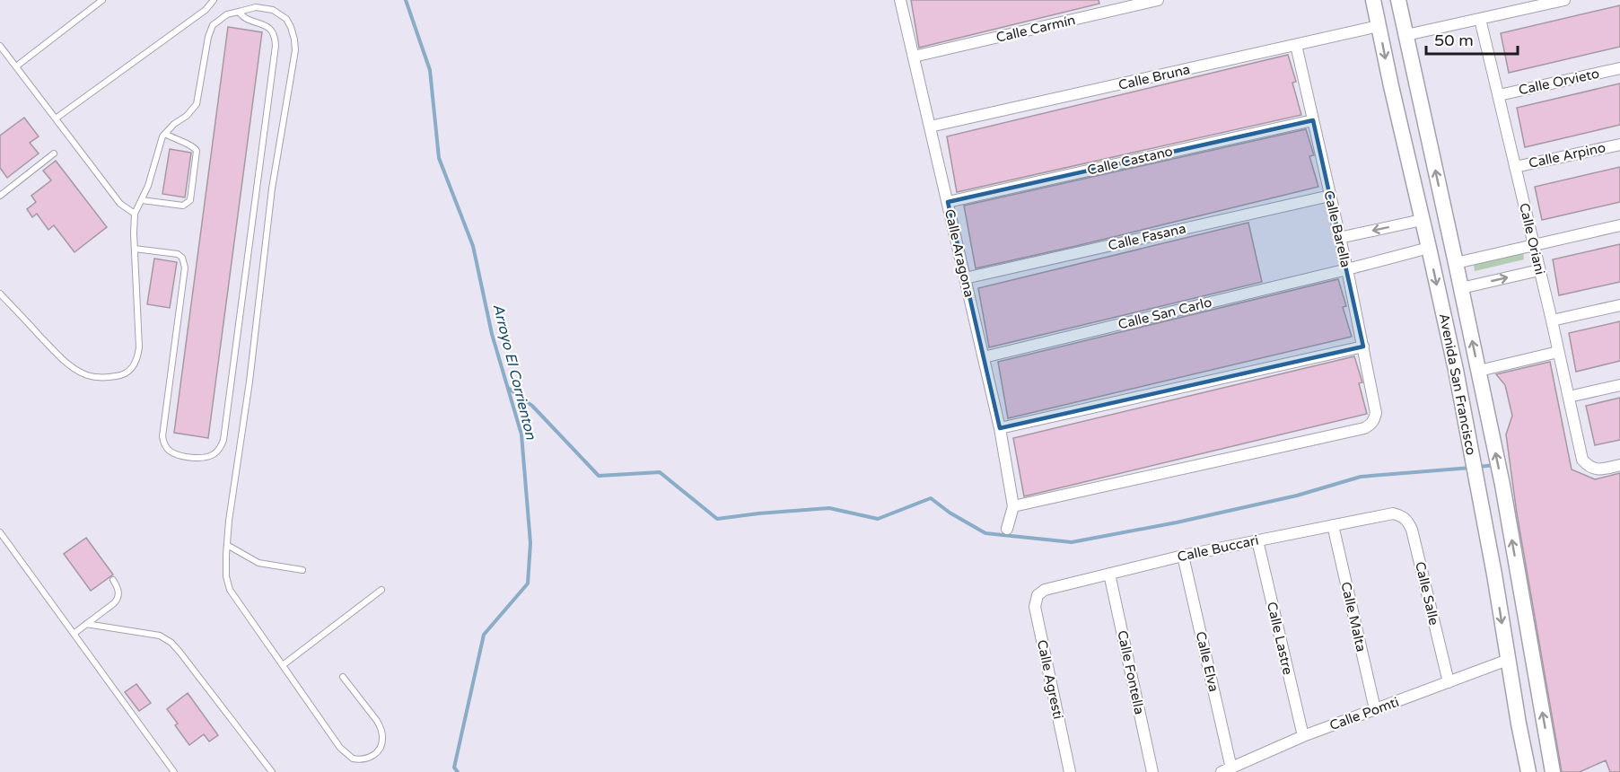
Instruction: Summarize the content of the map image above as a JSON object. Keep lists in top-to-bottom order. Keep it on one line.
{"streets":{"street":["Calle Carmín","Calle Bruna","Calle Orvieto","Calle Arpino","Calle Castano","Calle Barella","Calle Fasana","Calle Oriani","Calle Aragona","Calle San Carlo","Avenida San Francisco","Calle Buccari","Calle Salle","Calle Malta","Calle Lastre","Calle Elva","Calle Fontella","Calle Agresti","Calle Pomti"]},"crossings":[["Calle Carmín","Calle Aragona"],["Calle Bruna","Calle Barella"],["Calle Bruna","Calle Aragona"],["Calle Bruna","Avenida San Francisco"],["Calle Orvieto","Calle Oriani"],["Calle Arpino","Calle Oriani"],["Calle Castano","Calle Barella"],["Calle Castano","Calle Aragona"],["Calle Barella","Calle Fasana"],["Calle Barella","Calle Aragona"],["Calle Barella","Calle San Carlo"],["Calle Fasana","Calle Aragona"],["Calle Aragona","Calle San Carlo"],["Calle San Carlo","Avenida San Francisco"],["Avenida San Francisco","Calle Pomti"],["Calle Buccari","Calle Salle"],["Calle Buccari","Calle Malta"],["Calle Buccari","Calle Lastre"],["Calle Buccari","Calle Elva"],["Calle Buccari","Calle Fontella"],["Calle Buccari","Calle Agresti"],["Calle Salle","Calle Pomti"],["Calle Malta","Calle Pomti"],["Calle Lastre","Calle Pomti"],["Calle Elva","Calle Pomti"]],"water":["Arroyo El Corrienton"],"scale_bar":"50 m"}
